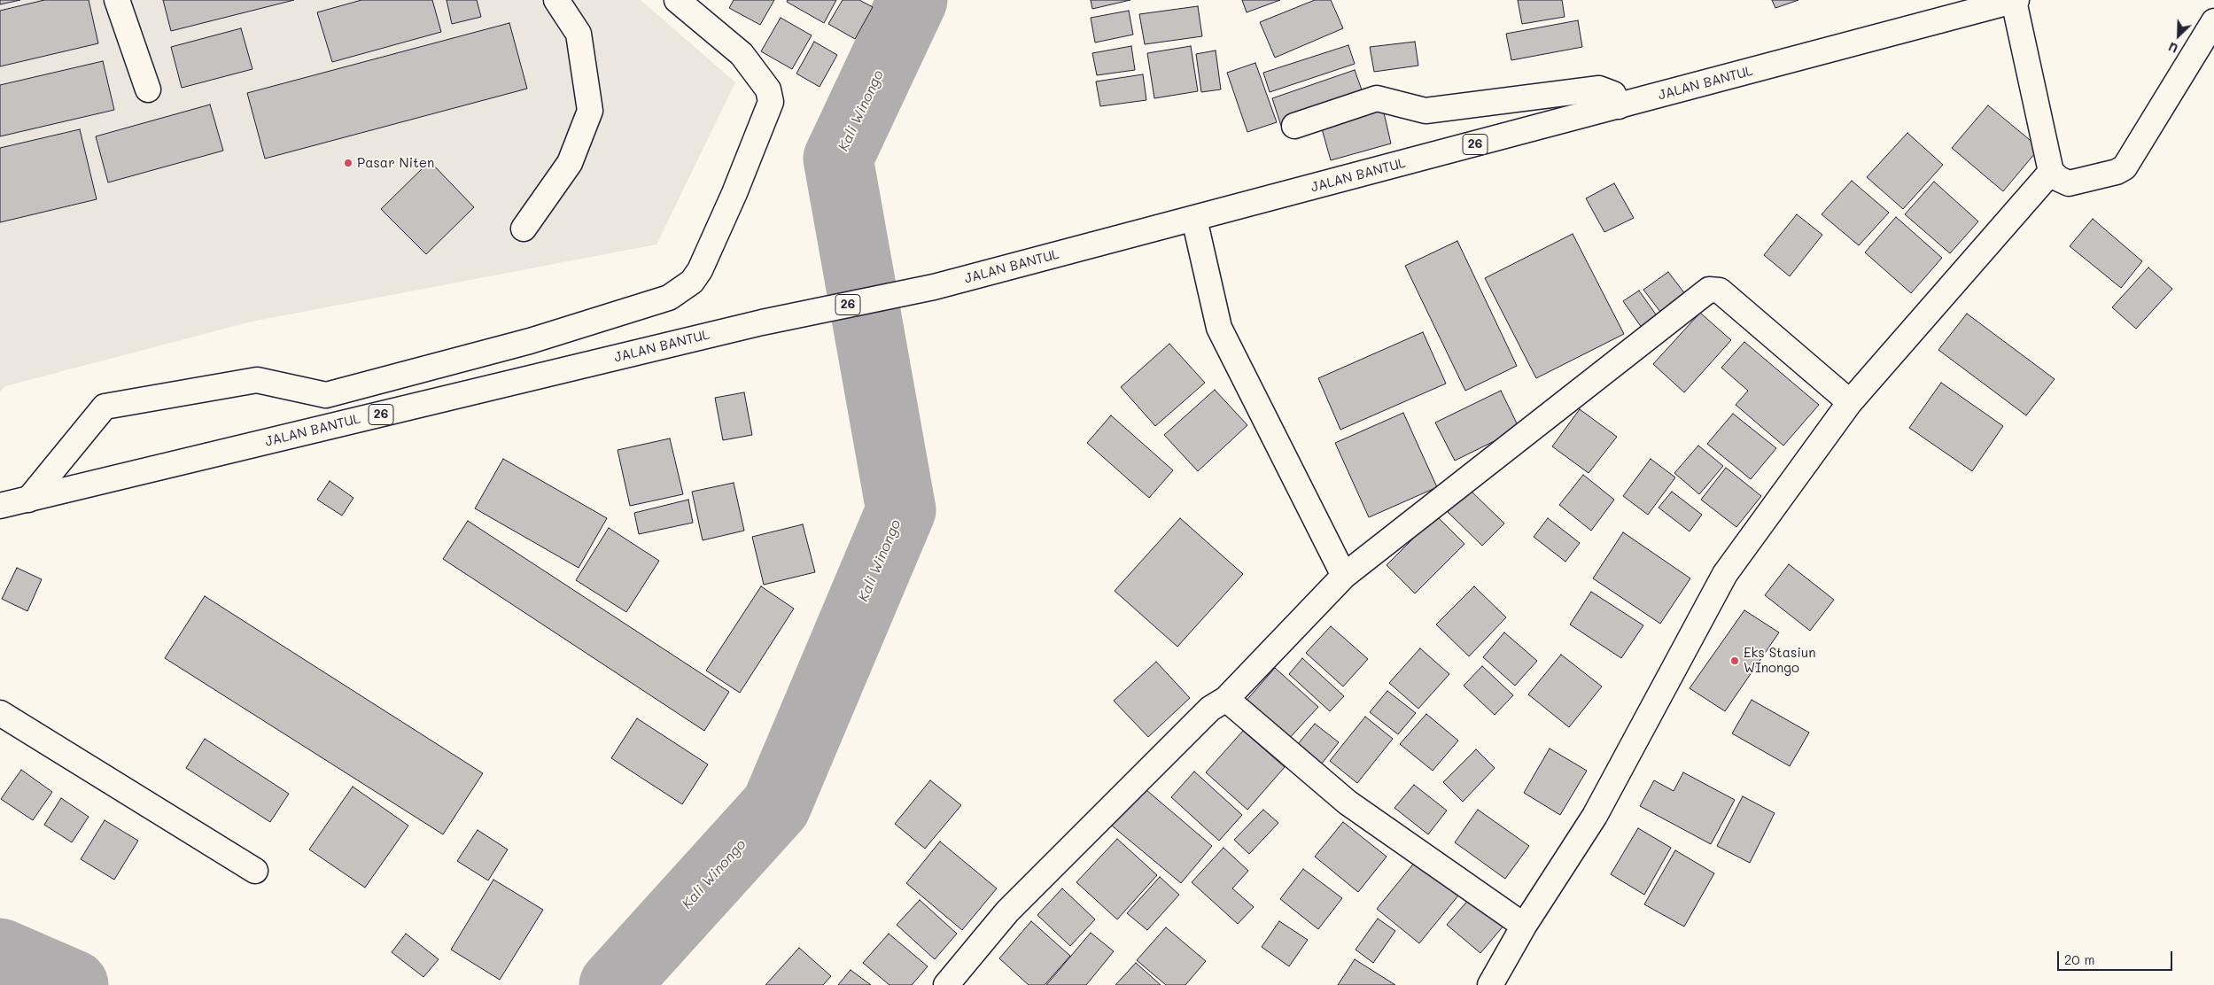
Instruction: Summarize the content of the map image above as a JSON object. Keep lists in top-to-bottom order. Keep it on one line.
{"streets":{"street":["JALAN BANTUL","26"]},"water":["Kali Winongo"],"places":["Pasar Niten","Eks Stasiun WInongo"],"scale_bar":"20 m","north":"bottom left"}
